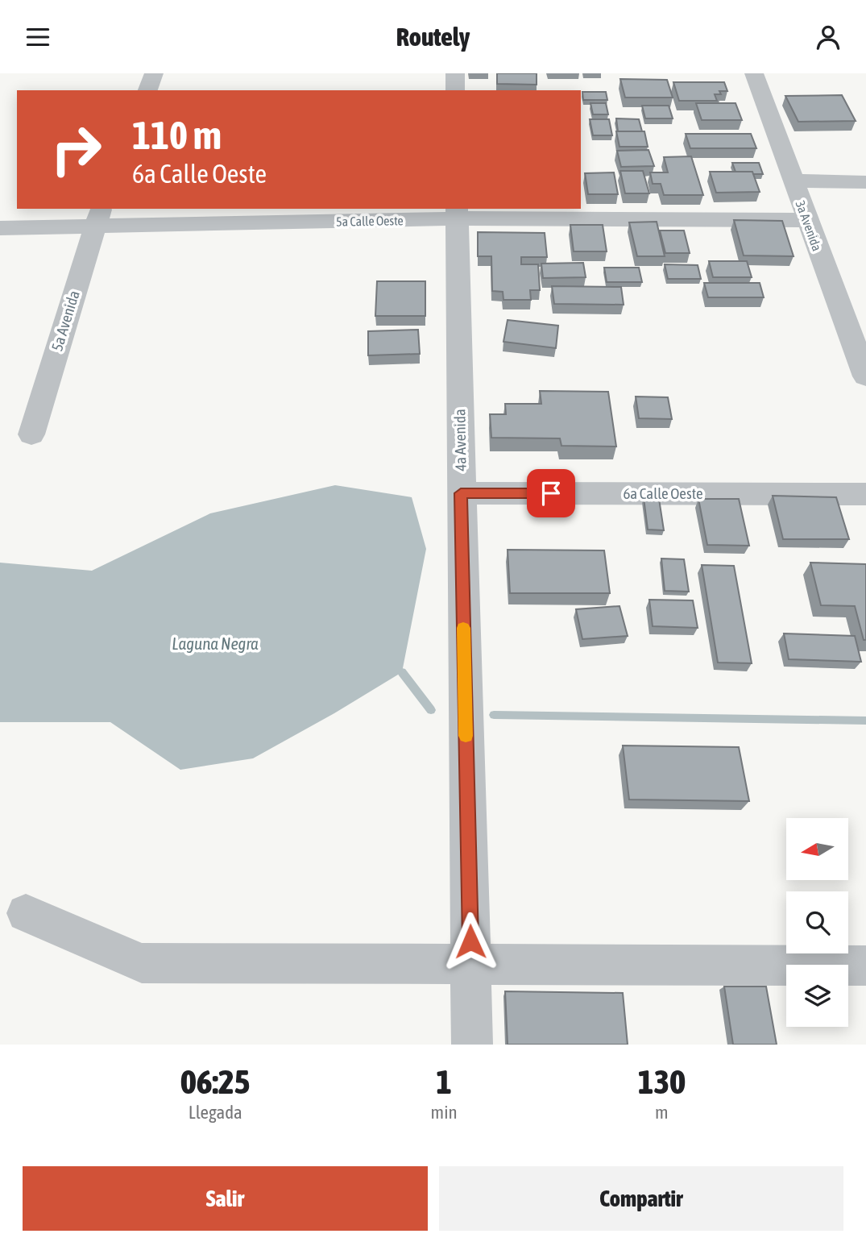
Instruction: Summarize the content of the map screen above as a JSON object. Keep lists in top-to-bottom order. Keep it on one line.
{"streets":{"street":["5a Calle Oeste","3a Avenida","5a Avenida","4a Avenida","6a Calle Oeste"]},"crossings":[["5a Calle Oeste","3a Avenida"],["5a Calle Oeste","5a Avenida"],["5a Calle Oeste","4a Avenida"],["4a Avenida","6a Calle Oeste"]],"water":["Laguna Negra"],"north":"left","page":{"header":"Routely","turn":["110 m","6a Calle Oeste"],"eta":["06:25","Llegada","1","min","130","m"],"buttons":["Salir","Compartir"]}}
